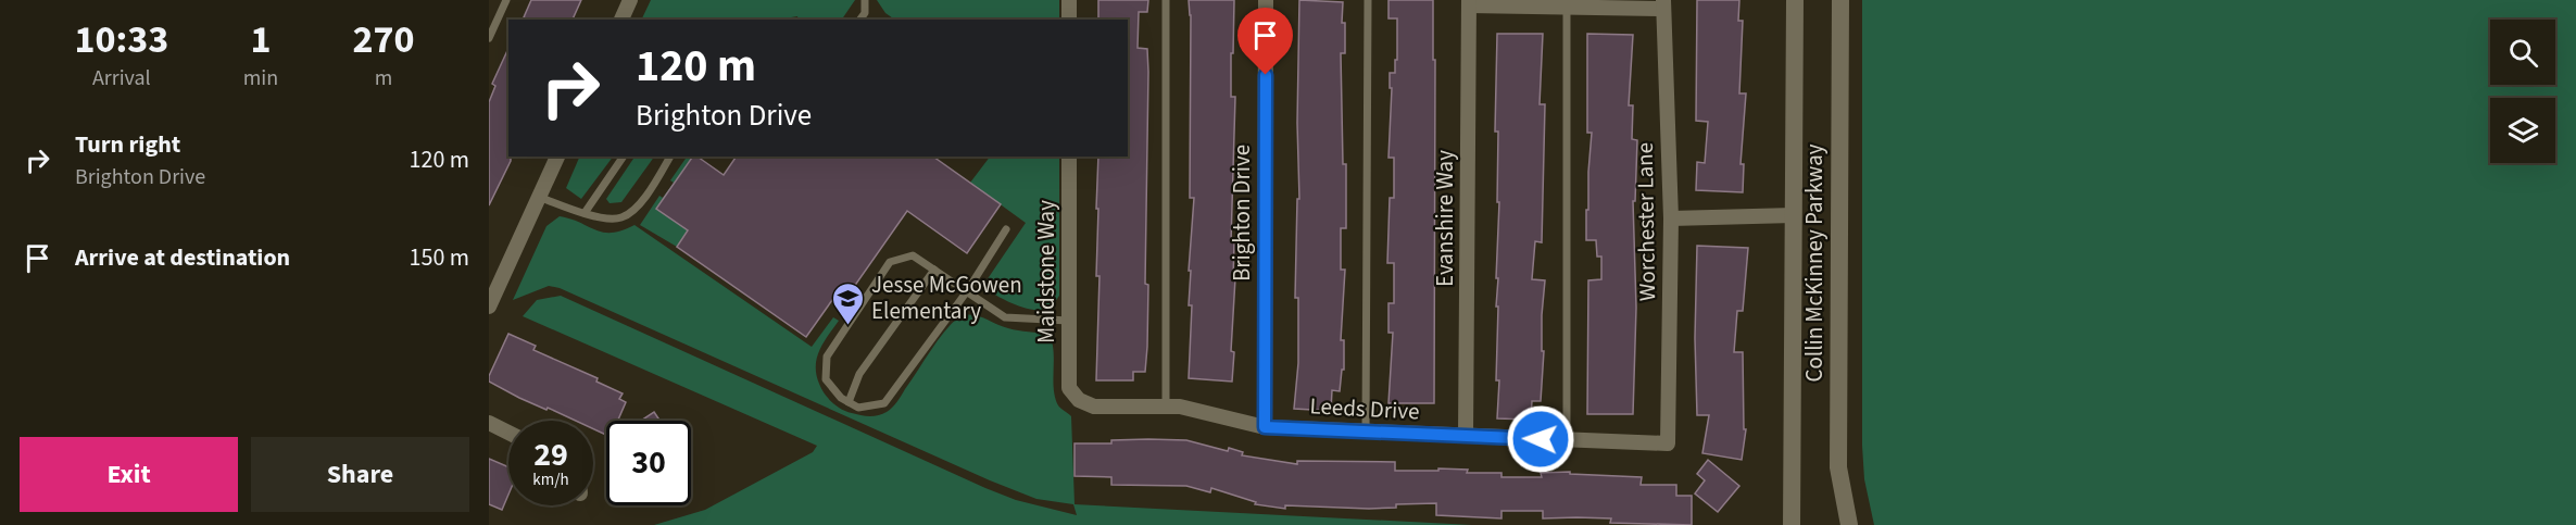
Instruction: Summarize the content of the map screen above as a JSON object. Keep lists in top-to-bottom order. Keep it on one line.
{"streets":{"street":["Brighton Drive","Evanshire Way","Worchester Lane","Collin McKinney Parkway","Maidstone Way","Leeds Drive"]},"crossings":[["Brighton Drive","Leeds Drive"],["Evanshire Way","Leeds Drive"],["Worchester Lane","Leeds Drive"],["Maidstone Way","Leeds Drive"]],"places":{"school or university":["Jesse McGowen Elementary"]},"page":{"eta":["10:33","Arrival","1","min","270","m"],"turn":["120 m","Brighton Drive"],"list":[{"name":"Turn right","note":"Brighton Drive","value":"120 m"},{"name":"Arrive at destination","value":"150 m"}],"speed":"29 km/h","limit":"30","buttons":["Exit","Share"]}}
